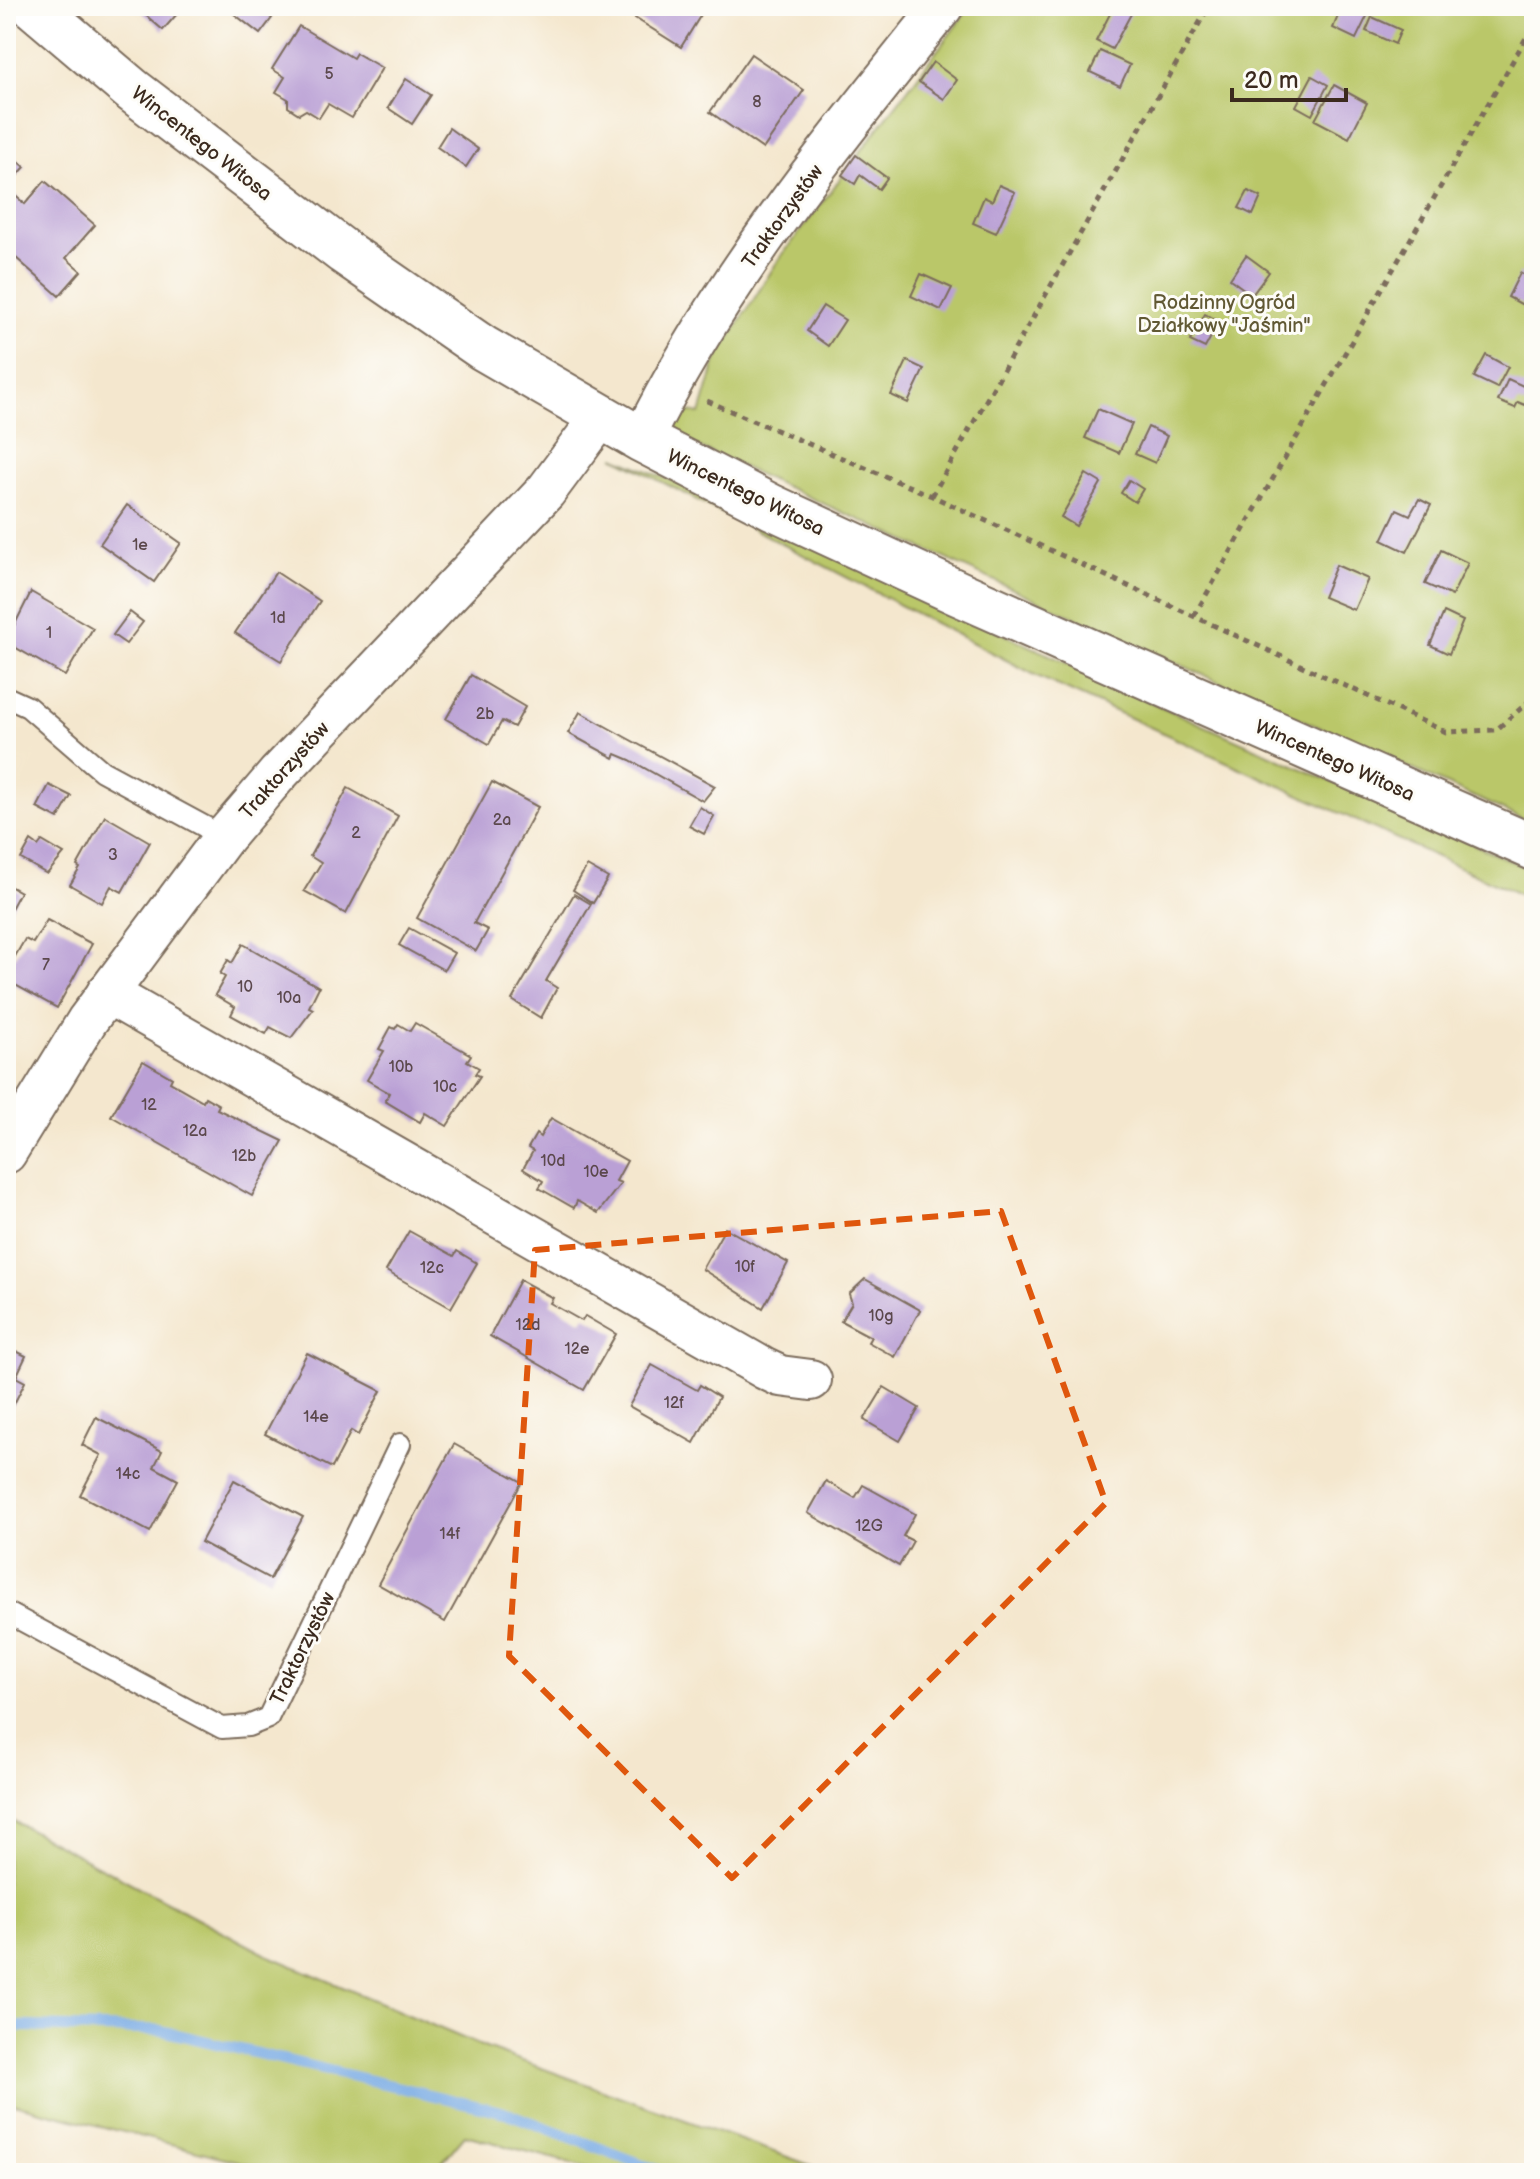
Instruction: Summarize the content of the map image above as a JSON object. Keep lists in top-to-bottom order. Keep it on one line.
{"streets":{"main road":["Wincentego Witosa"],"street":["Traktorzystów"]},"crossings":[["Wincentego Witosa","Traktorzystów"]],"parks":["Rodzinny Ogród Działkowy \"Jaśmin\""],"house_numbers":["5","8","1e","1d","1","2b","2a","2","3","7","10","10a","10b","10c","12","12a","12b","10d","10e","10f","12c","10g","12d","12e","12f","14e","14c","12G","14f"],"scale_bar":"20 m"}
